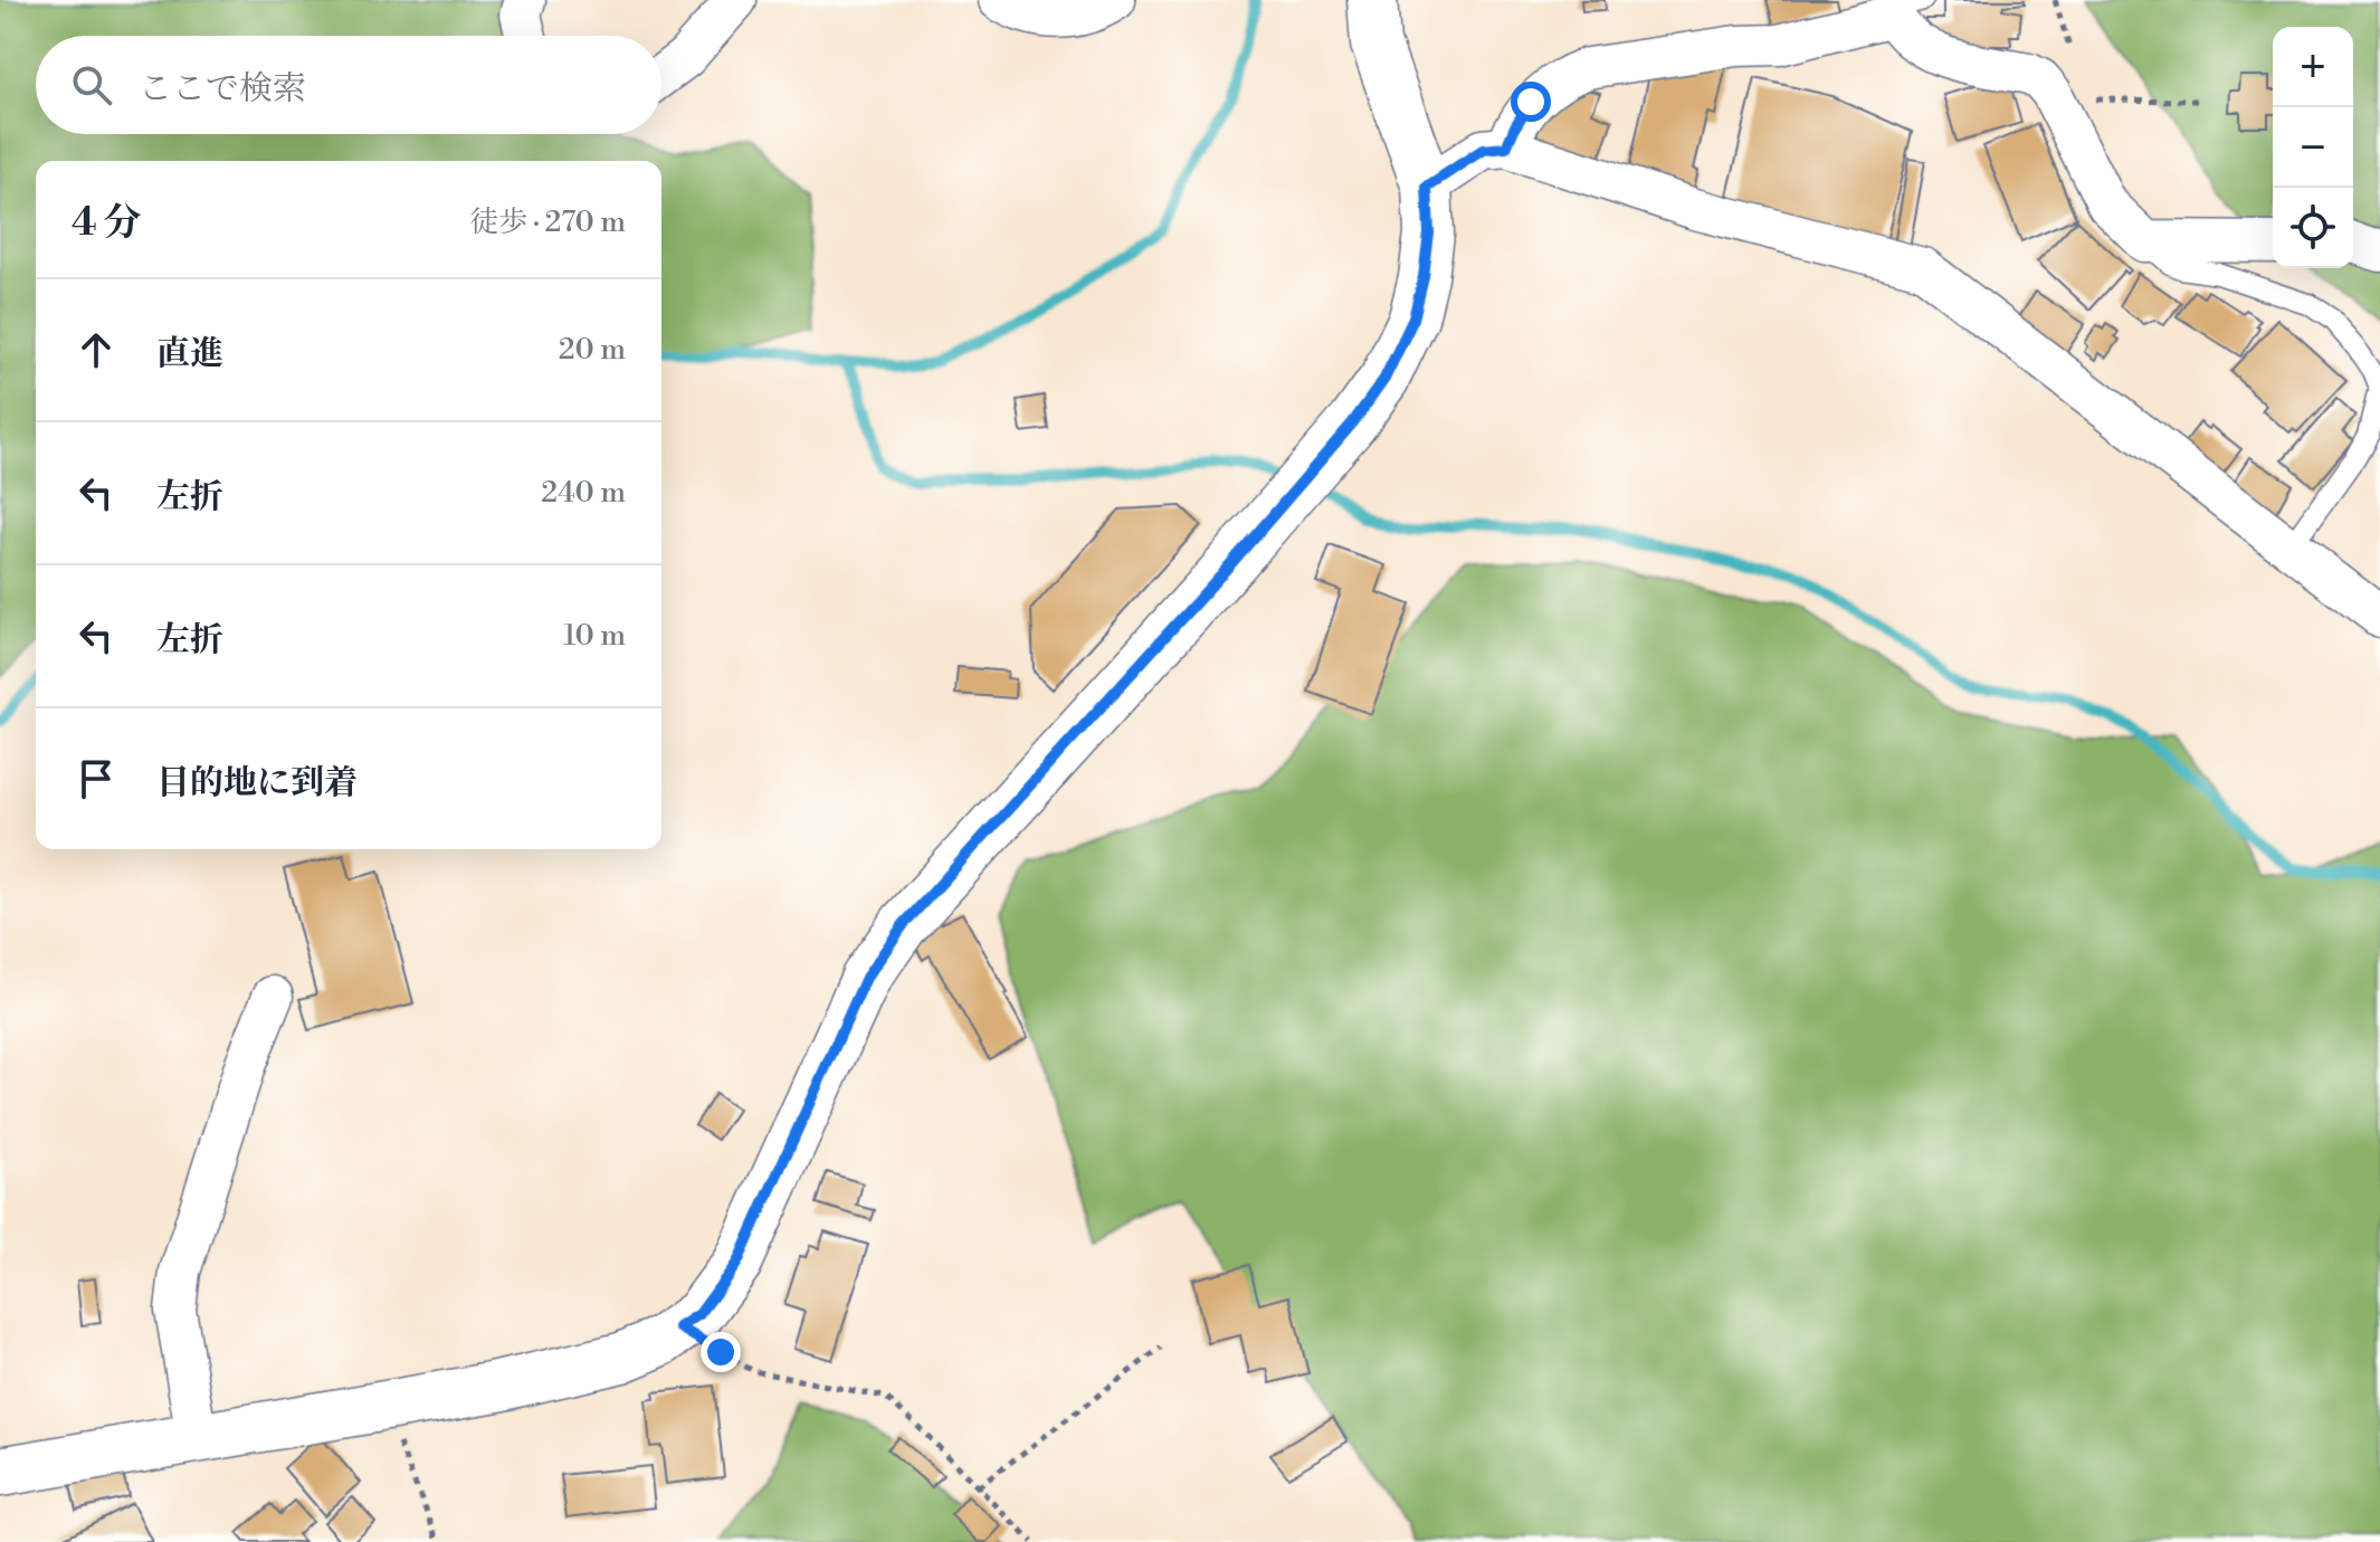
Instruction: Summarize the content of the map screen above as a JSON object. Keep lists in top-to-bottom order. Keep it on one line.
{"page":{"map_buttons":["+","−"],"search":"ここで検索","heading":["4 分","徒歩 · 270 m"],"list":[["直進","20 m"],["左折","240 m"],["左折","10 m"],"目的地に到着"]}}
